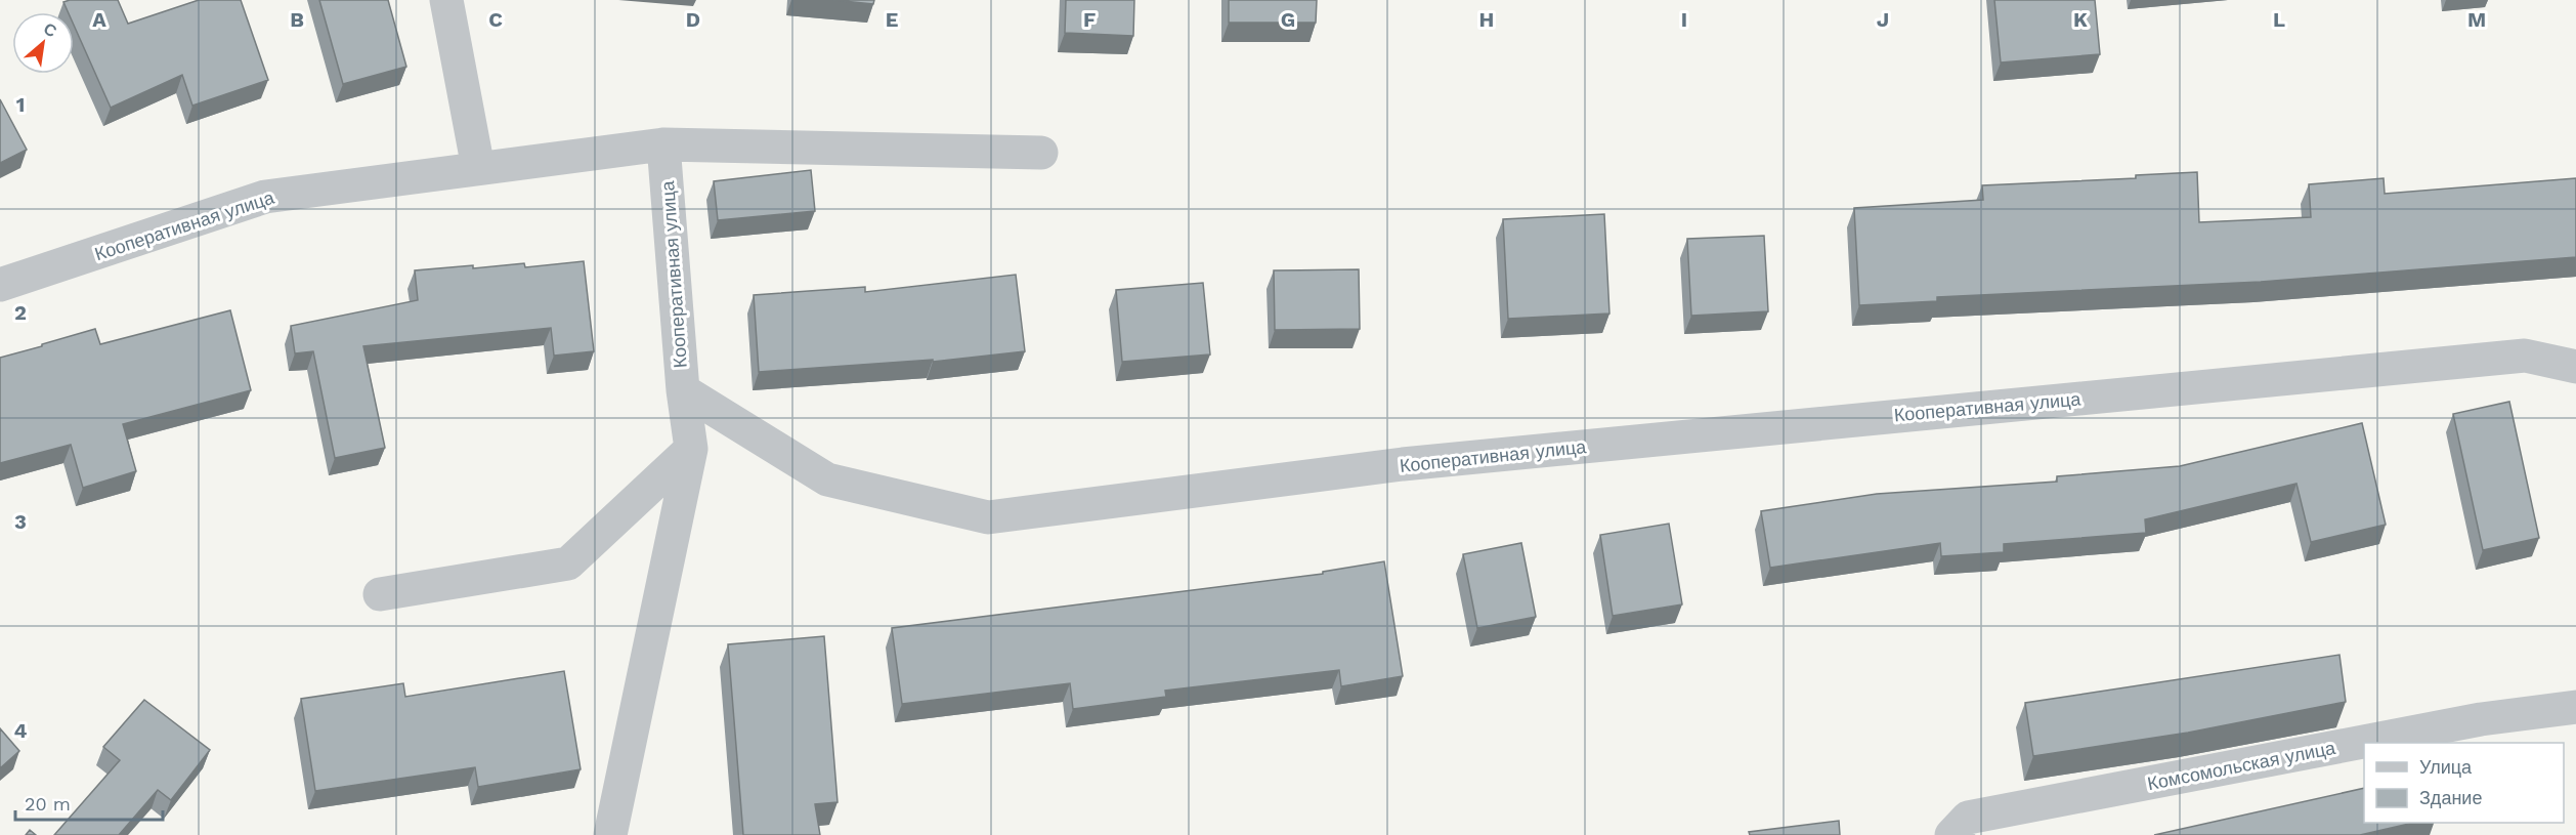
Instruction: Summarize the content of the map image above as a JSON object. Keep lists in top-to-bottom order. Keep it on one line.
{"streets":{"street":["Кооперативная улица","Комсомольская улица"]},"legend":["Улица","Здание"],"scale_bar":"20 m","north":"top right","grid":{"columns":["A","B","C","D","E","F","G","H","I","J","K","L","M"],"rows":["1","2","3","4"]}}
